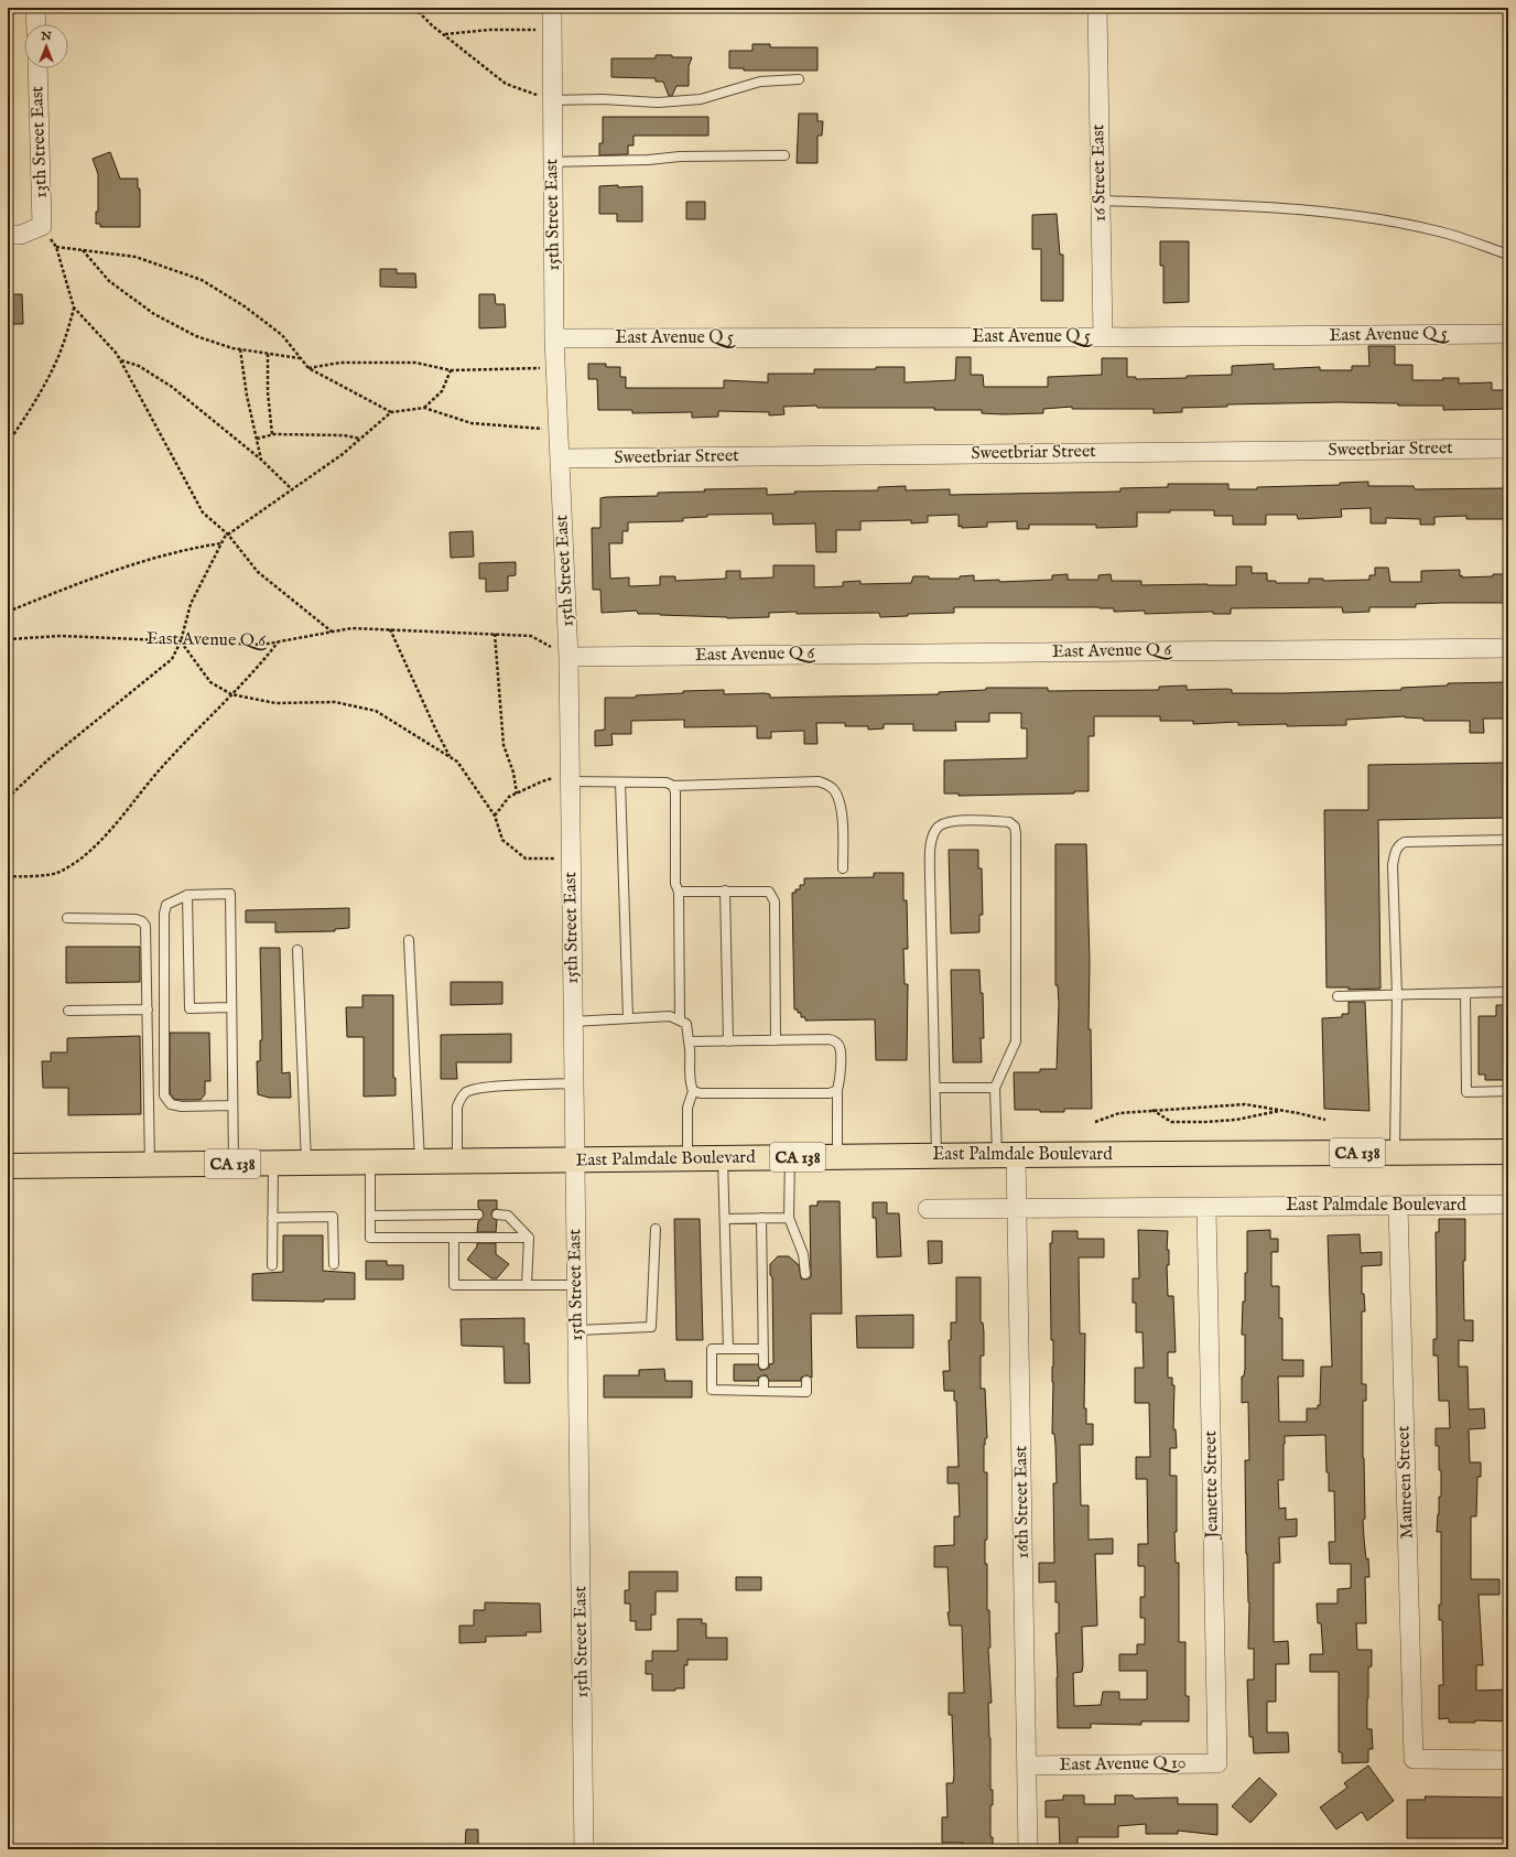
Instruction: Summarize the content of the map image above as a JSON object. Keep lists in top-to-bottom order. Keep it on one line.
{"streets":{"highway":["CA 138","East Palmdale Boulevard"],"street":["13th Street East","16 Street East","15th Street East","East Avenue Q 5","Sweetbriar Street","East Avenue Q 6","Maureen Street","Jeanette Street","16th Street East","East Avenue Q 10"]},"crossings":[["16 Street East","East Avenue Q 5"],["15th Street East","East Avenue Q 5"],["15th Street East","Sweetbriar Street"],["15th Street East","East Avenue Q 6"],["15th Street East","East Palmdale Boulevard"],["East Palmdale Boulevard","Maureen Street"],["East Palmdale Boulevard","Jeanette Street"],["East Palmdale Boulevard","16th Street East"],["Jeanette Street","East Avenue Q 10"],["16th Street East","East Avenue Q 10"]],"north":"top"}
